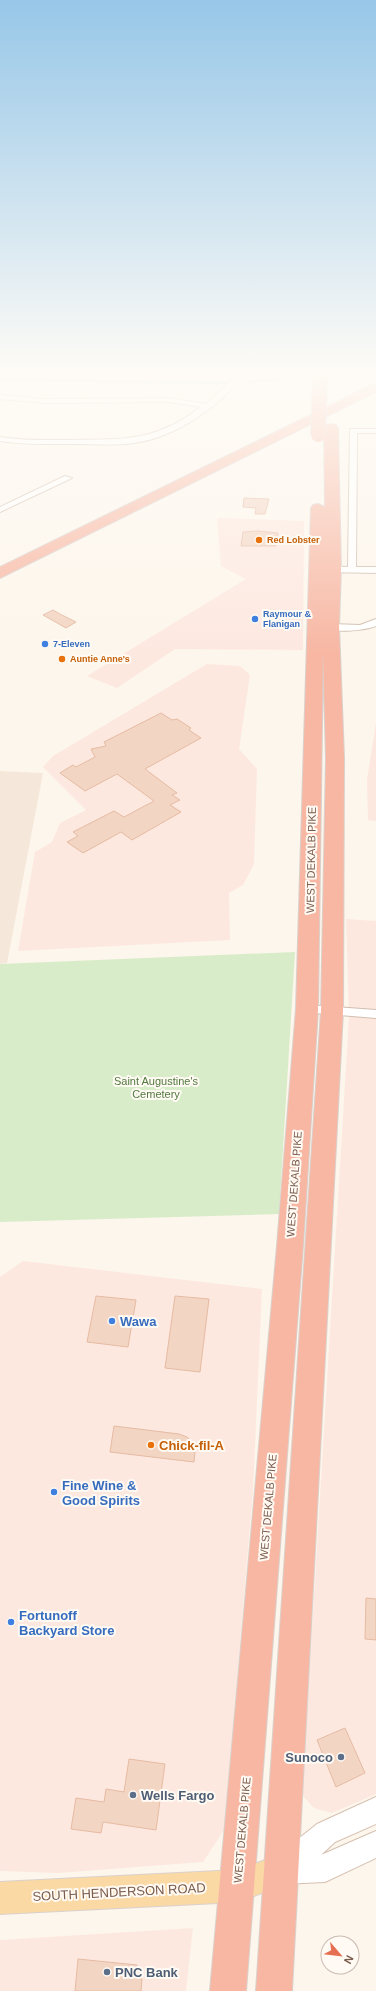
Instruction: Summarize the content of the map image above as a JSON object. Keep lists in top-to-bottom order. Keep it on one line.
{"streets":{"highway":["WEST DEKALB PIKE"],"main road":["SOUTH HENDERSON ROAD"]},"crossings":[["WEST DEKALB PIKE","SOUTH HENDERSON ROAD"]],"parks":["Saint Augustine's Cemetery"],"places":["Red Lobster","Raymour & Flanigan","7-Eleven","Auntie Anne's","Wawa","Chick-fil-A","Fine Wine & Good Spirits","Fortunoff Backyard Store","Sunoco","Wells Fargo","PNC Bank"],"north":"bottom right"}
